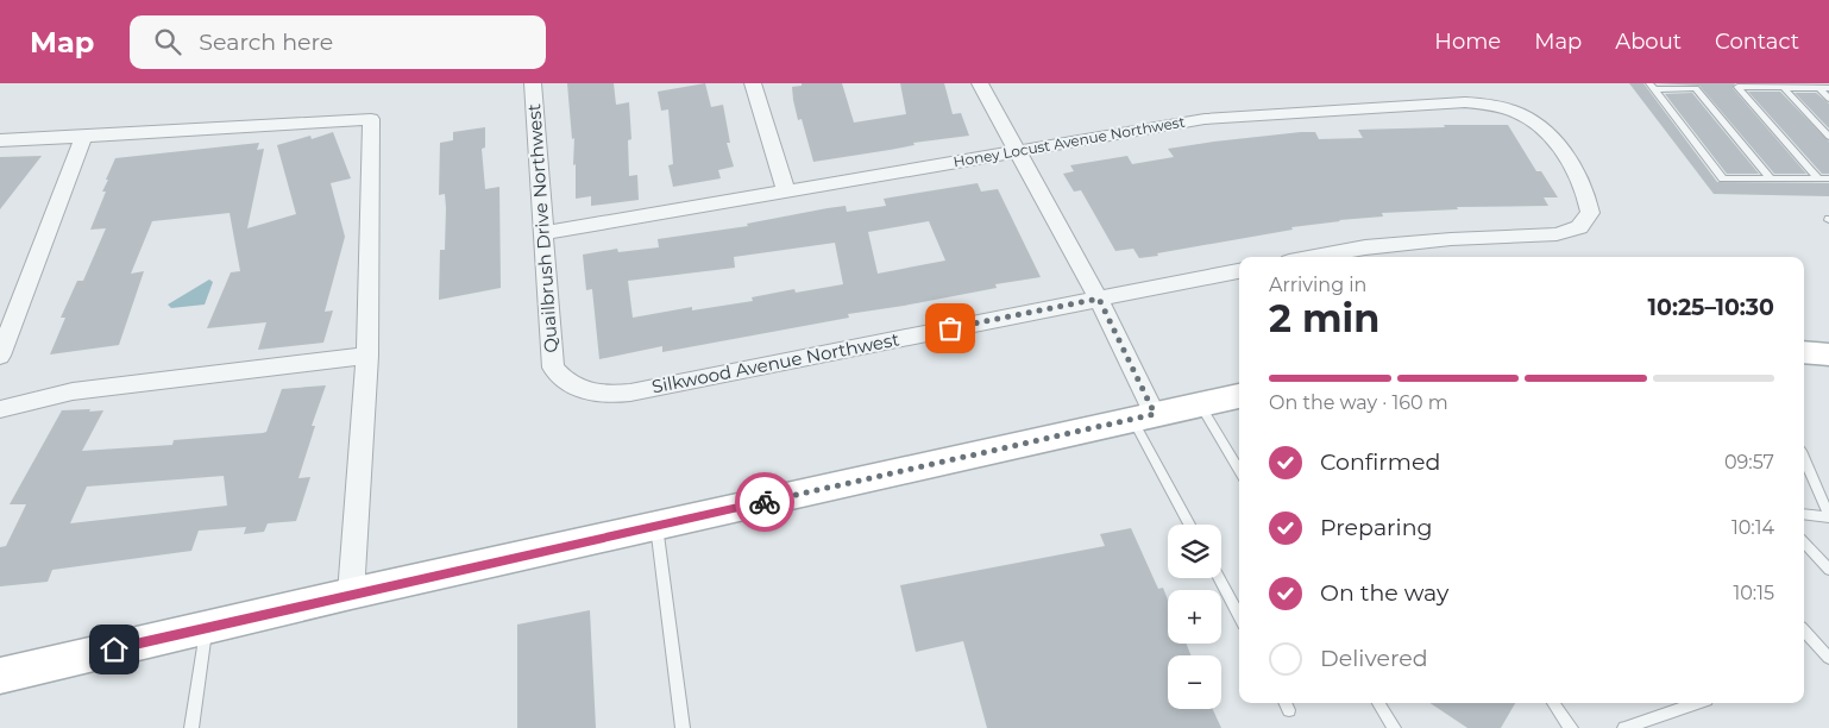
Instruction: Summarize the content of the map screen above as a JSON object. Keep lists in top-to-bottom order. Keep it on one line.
{"streets":{"street":["Honey Locust Avenue Northwest","Quailbrush Drive Northwest","Silkwood Avenue Northwest"]},"crossings":[["Honey Locust Avenue Northwest","Quailbrush Drive Northwest"],["Quailbrush Drive Northwest","Silkwood Avenue Northwest"]],"page":{"header":"Map","search":"Search here","nav":["Home","Map","About","Contact"],"heading":["2 min","Arriving in","10:25–10:30"],"bar":"On the way · 160 m","list":[["Confirmed","09:57"],["Preparing","10:14"],["On the way","10:15"],"Delivered"],"map_buttons":["+","−"]}}
